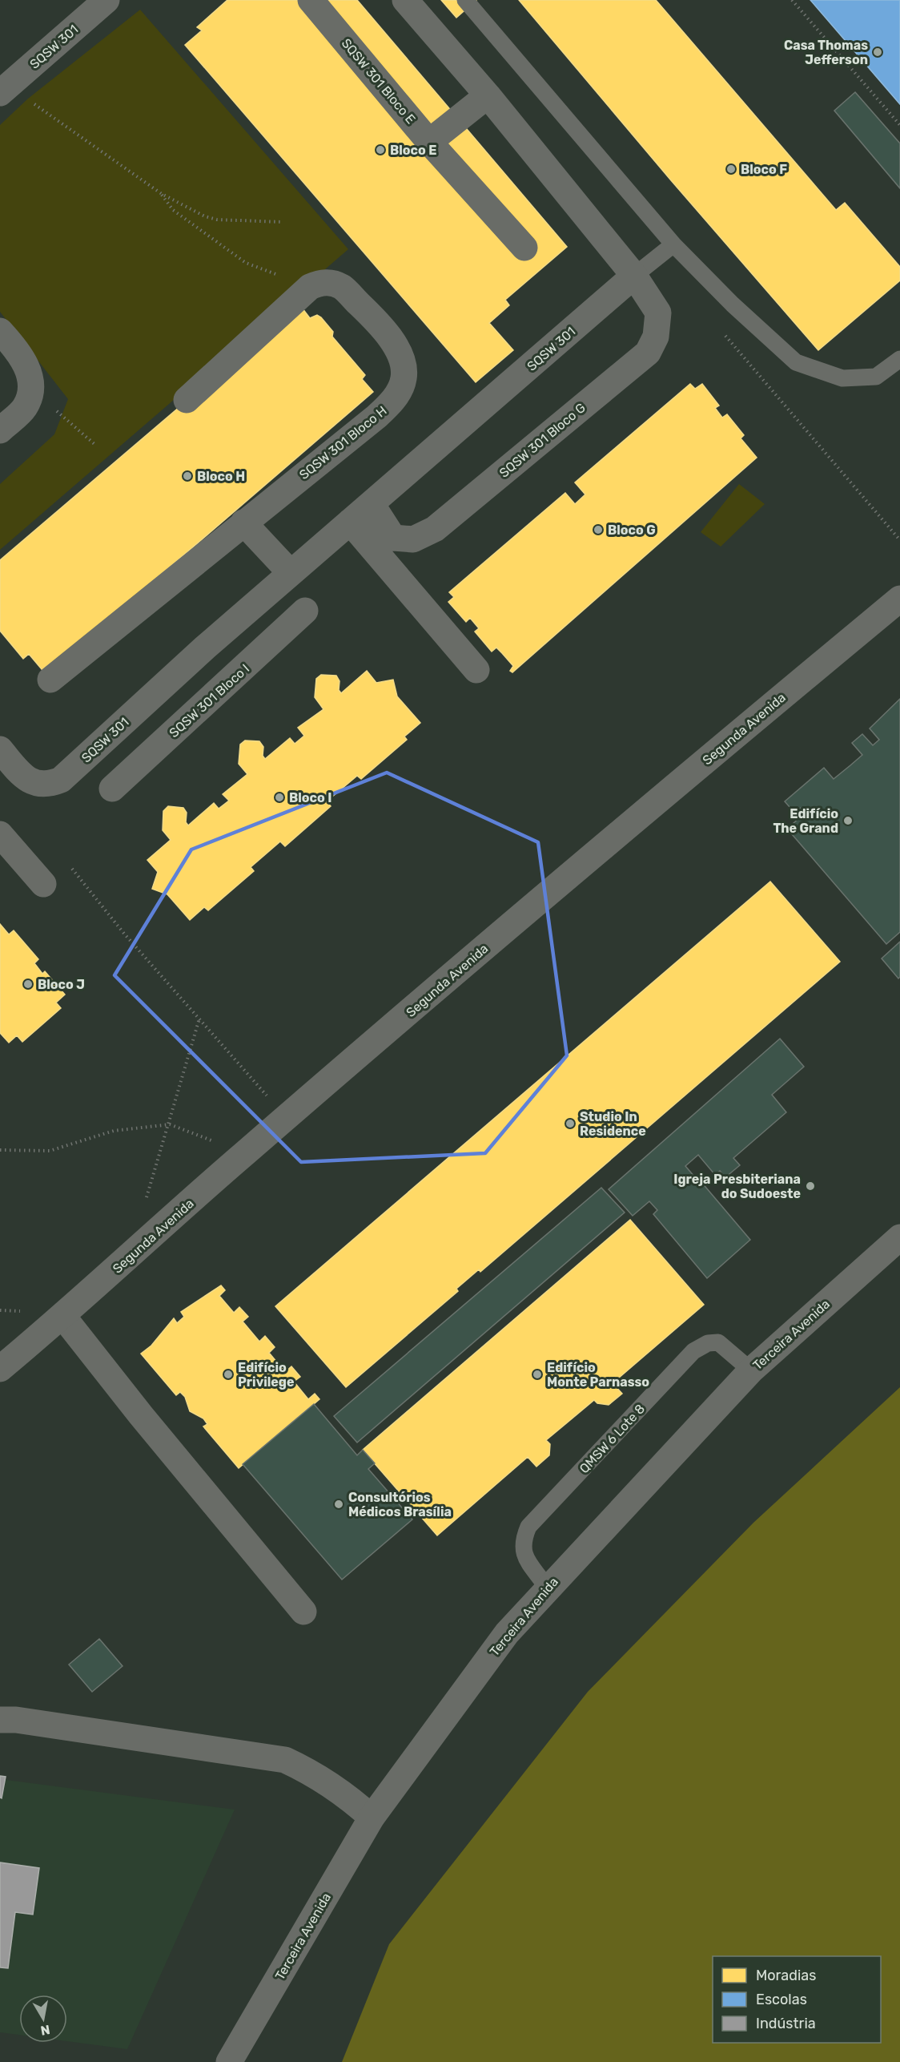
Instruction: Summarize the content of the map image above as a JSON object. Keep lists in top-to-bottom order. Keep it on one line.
{"streets":{"street":["SQSW 301","SQSW 301 Bloco E","SQSW 301 Bloco G","SQSW 301 Bloco H","SQSW 301 Bloco I","Segunda Avenida","Terceira Avenida"],"lane":["QMSW 6 Lote 8"]},"crossings":[["SQSW 301","SQSW 301 Bloco G"],["Terceira Avenida","QMSW 6 Lote 8"]],"places":["Casa Thomas Jefferson","Bloco E","Bloco F","Bloco H","Bloco G","Bloco I","Edifício The Grand","Bloco J","Studio In Residence","Igreja Presbiteriana do Sudoeste","Edifício Privilege","Edifício Monte Parnasso","Consultórios Médicos Brasília"],"legend":["Moradias","Escolas","Indústria"],"north":"bottom"}
